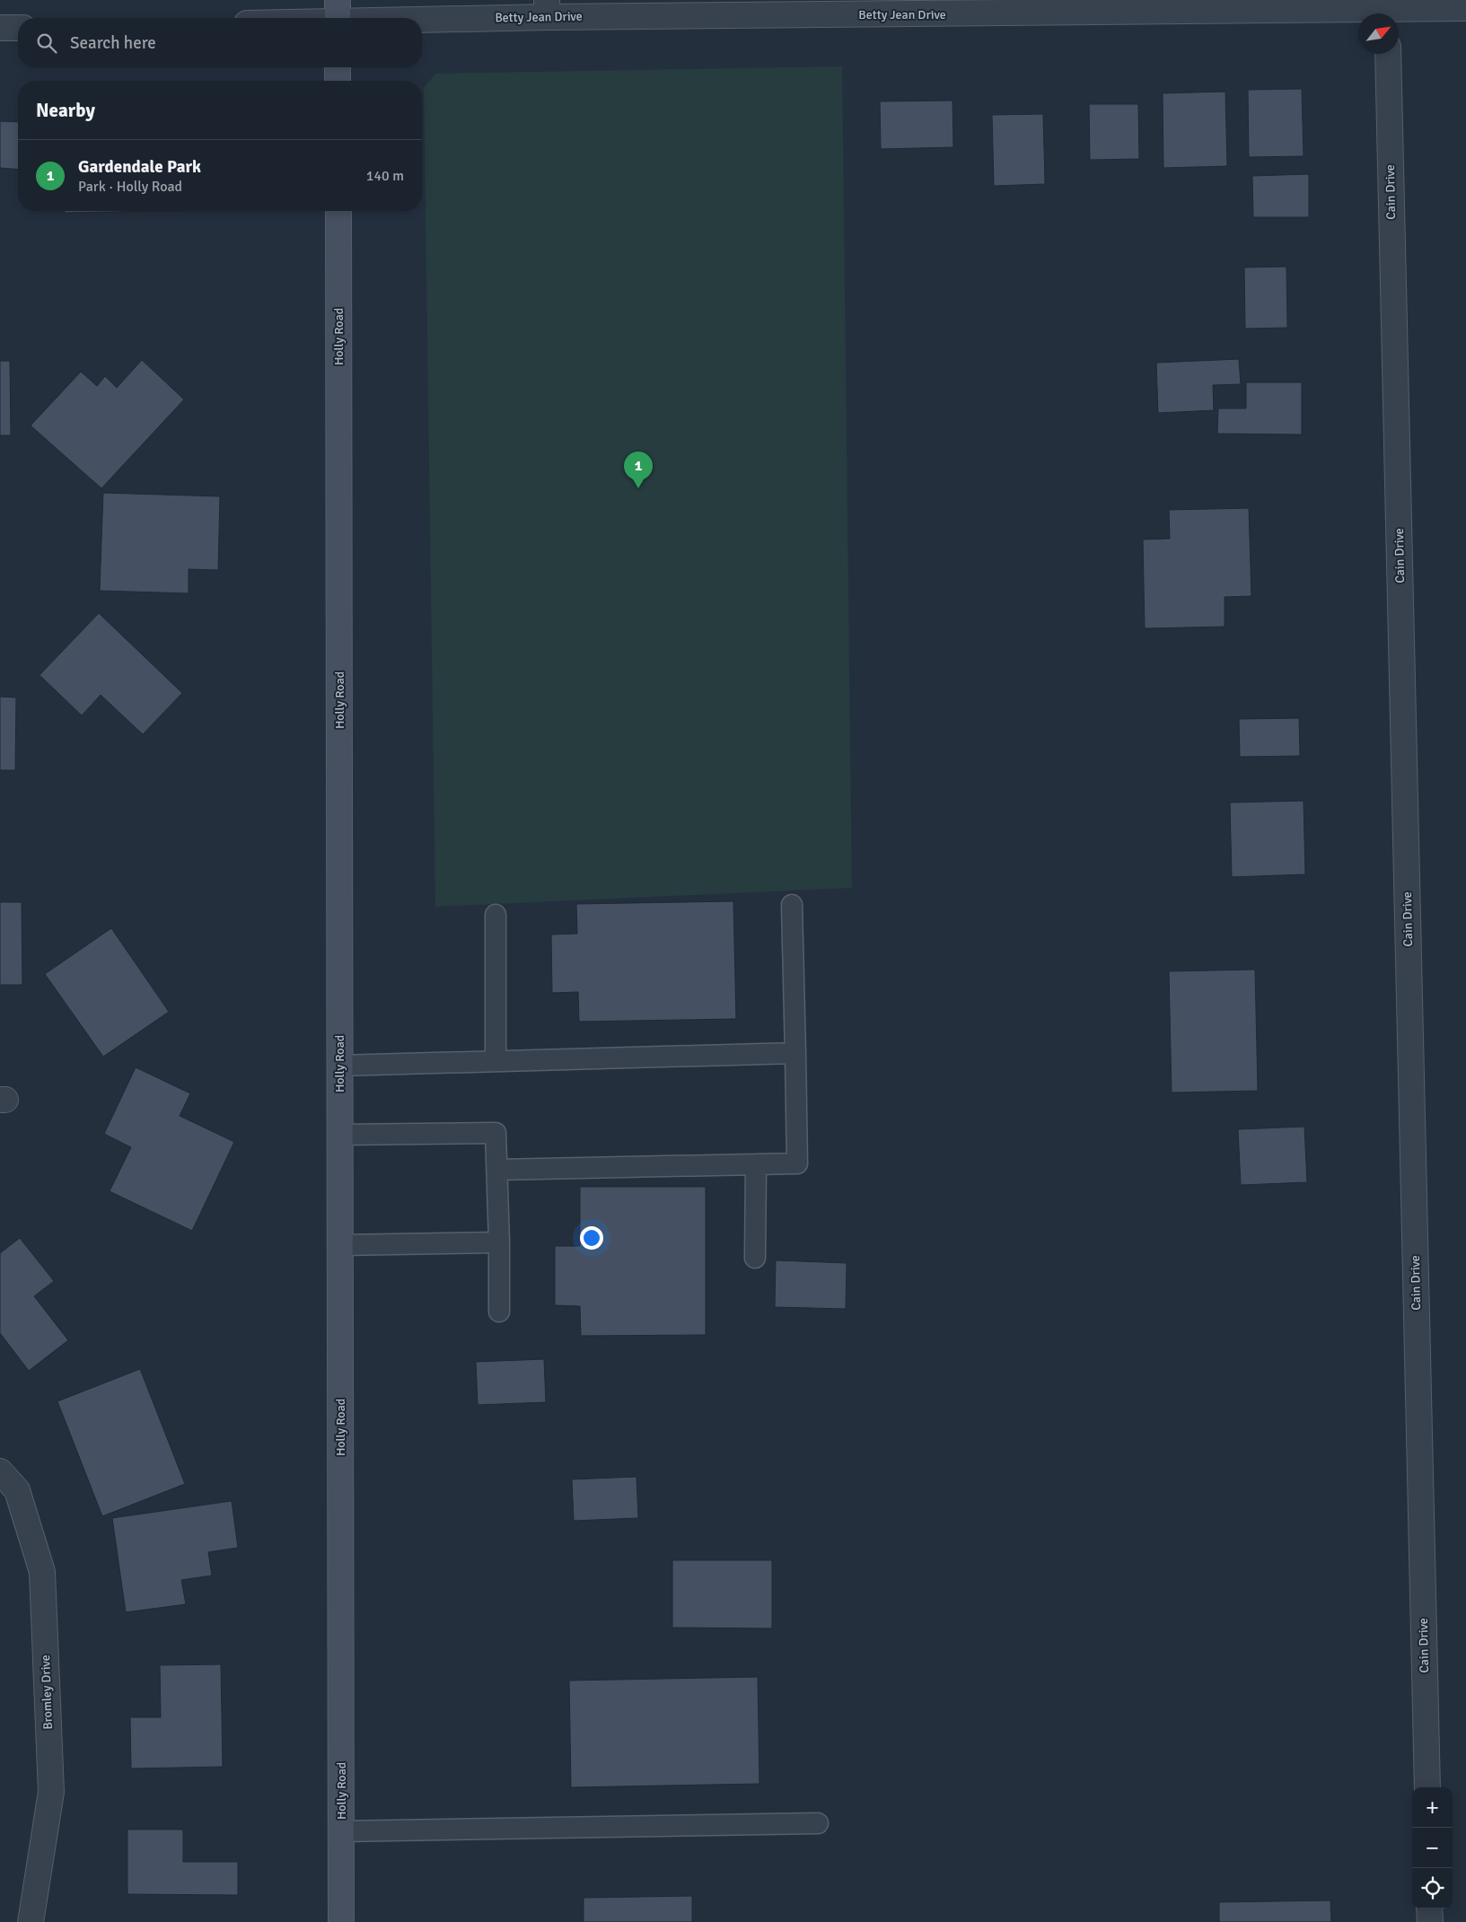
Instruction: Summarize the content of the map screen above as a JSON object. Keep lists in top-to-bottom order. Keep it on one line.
{"streets":{"main road":["Holly Road"],"street":["Betty Jean Drive","Cain Drive","Bromley Drive"]},"north":"top right","page":{"search":"Search here","heading":"Nearby","list":[{"mark":"1","name":"Gardendale Park","note":"Park · Holly Road","value":"140 m"}],"pins":"1","map_buttons":["+","−"]}}
